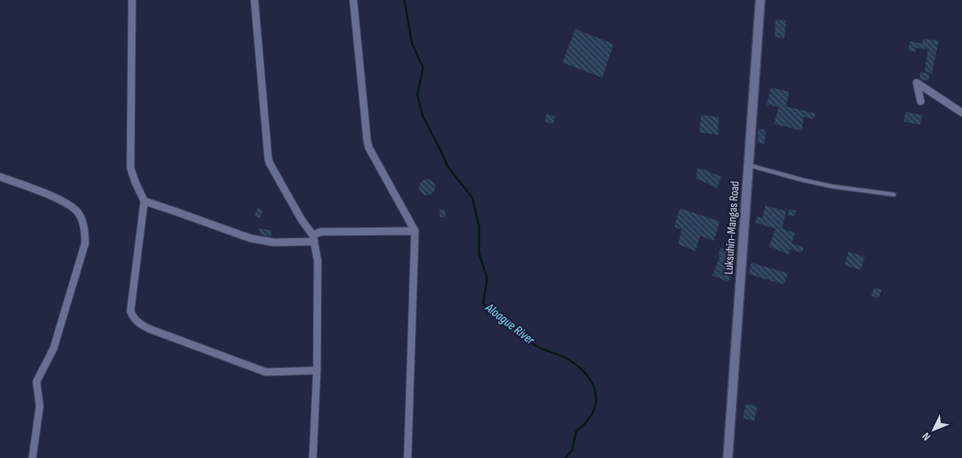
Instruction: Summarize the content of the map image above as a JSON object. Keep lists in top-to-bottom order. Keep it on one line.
{"streets":{"main road":["Luksuhin-Mangas Road"]},"water":["Aloague River"],"north":"bottom left"}
